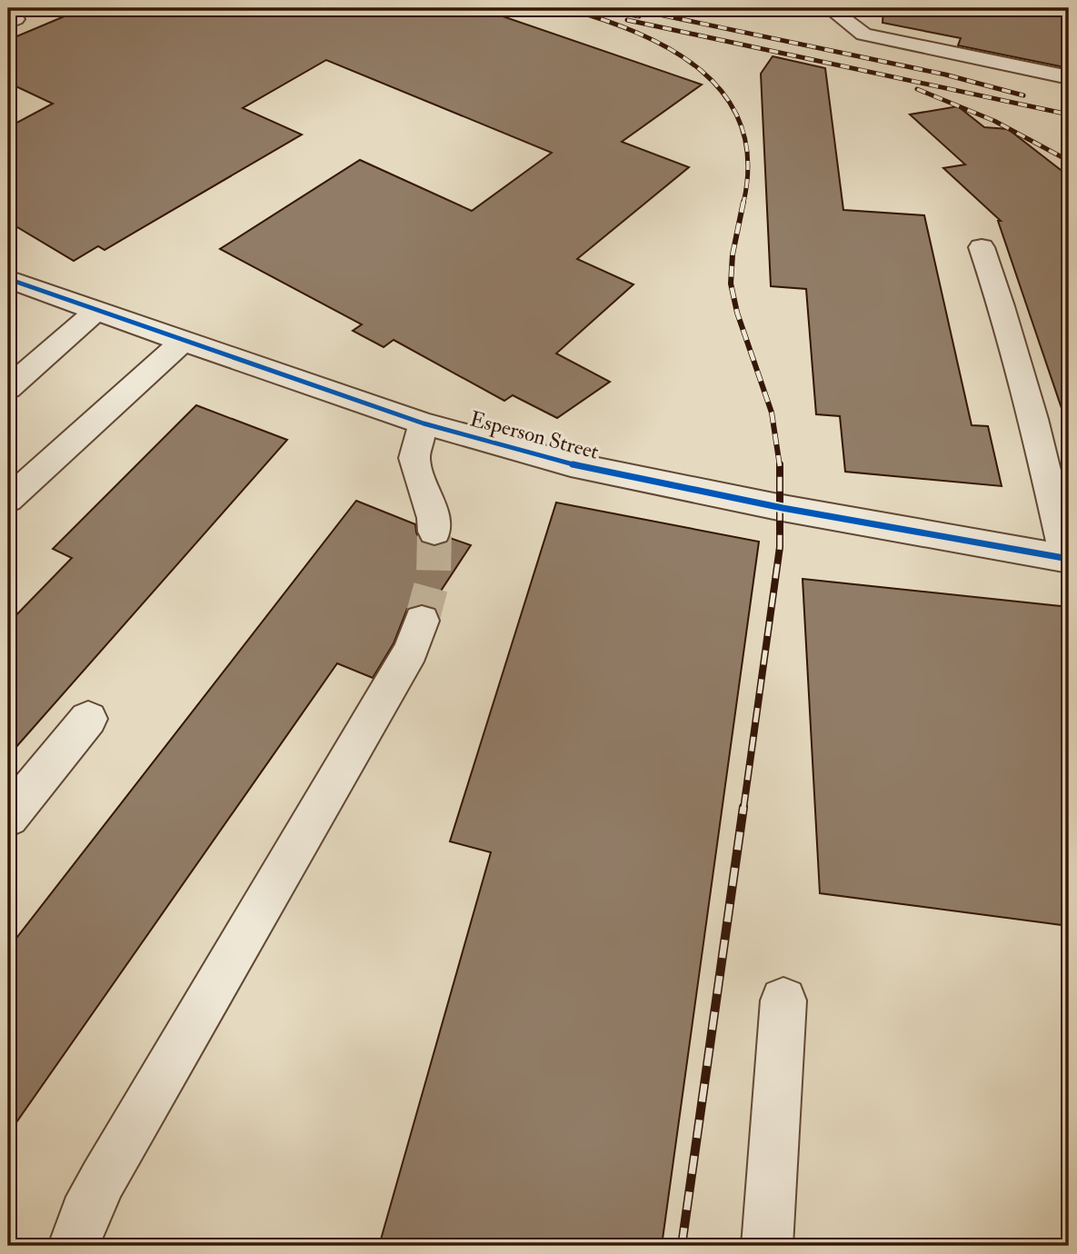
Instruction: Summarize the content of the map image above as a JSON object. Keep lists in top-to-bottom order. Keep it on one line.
{"streets":{"street":["Esperson Street"]}}
